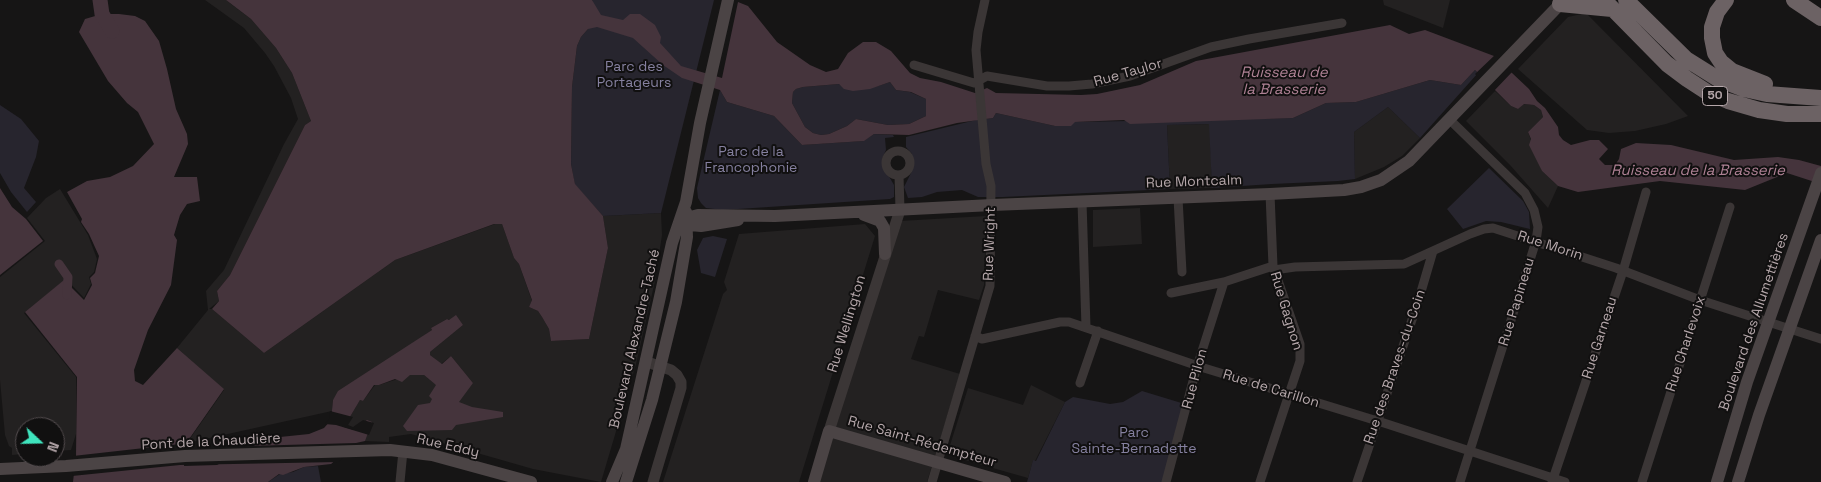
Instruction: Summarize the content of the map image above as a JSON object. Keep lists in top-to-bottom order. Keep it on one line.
{"streets":{"highway":["50"],"main road":["Rue Montcalm","Boulevard des Allumettières","Rue Wellington","Boulevard Alexandre-Taché","Pont de la Chaudière","Rue Saint-Rédempteur","Rue Eddy"],"street":["Rue Taylor","Rue Wright","Rue Morin","Rue Papineau","Rue Gagnon","Rue Garneau","Rue Charlevoix","Rue des Braves-du-Coin","Rue Pilon","Rue de Carillon"]},"crossings":[["Rue Taylor","Rue Wright"],["Rue Montcalm","Rue Wright"],["Rue Montcalm","Rue Papineau"],["Rue Montcalm","Rue Gagnon"],["Rue Montcalm","Rue Wellington"],["Rue Montcalm","Boulevard Alexandre-Taché"],["Rue Wright","Rue de Carillon"],["Rue Wright","Rue Saint-Rédempteur"],["Rue Morin","Rue Papineau"],["Rue Morin","Rue Gagnon"],["Rue Morin","Boulevard des Allumettières"],["Rue Morin","Rue Garneau"],["Rue Morin","Rue Charlevoix"],["Rue Morin","Rue des Braves-du-Coin"],["Rue Morin","Rue Pilon"],["Rue Papineau","Rue de Carillon"],["Rue Gagnon","Rue de Carillon"],["Rue Wellington","Rue Saint-Rédempteur"],["Rue Garneau","Rue de Carillon"],["Rue des Braves-du-Coin","Rue de Carillon"],["Rue Pilon","Rue de Carillon"],["Pont de la Chaudière","Rue Eddy"]],"water":["Ruisseau de la Brasserie"],"parks":["Parc des Portageurs","Parc de la Francophonie","Parc Sainte-Bernadette"],"north":"right"}
